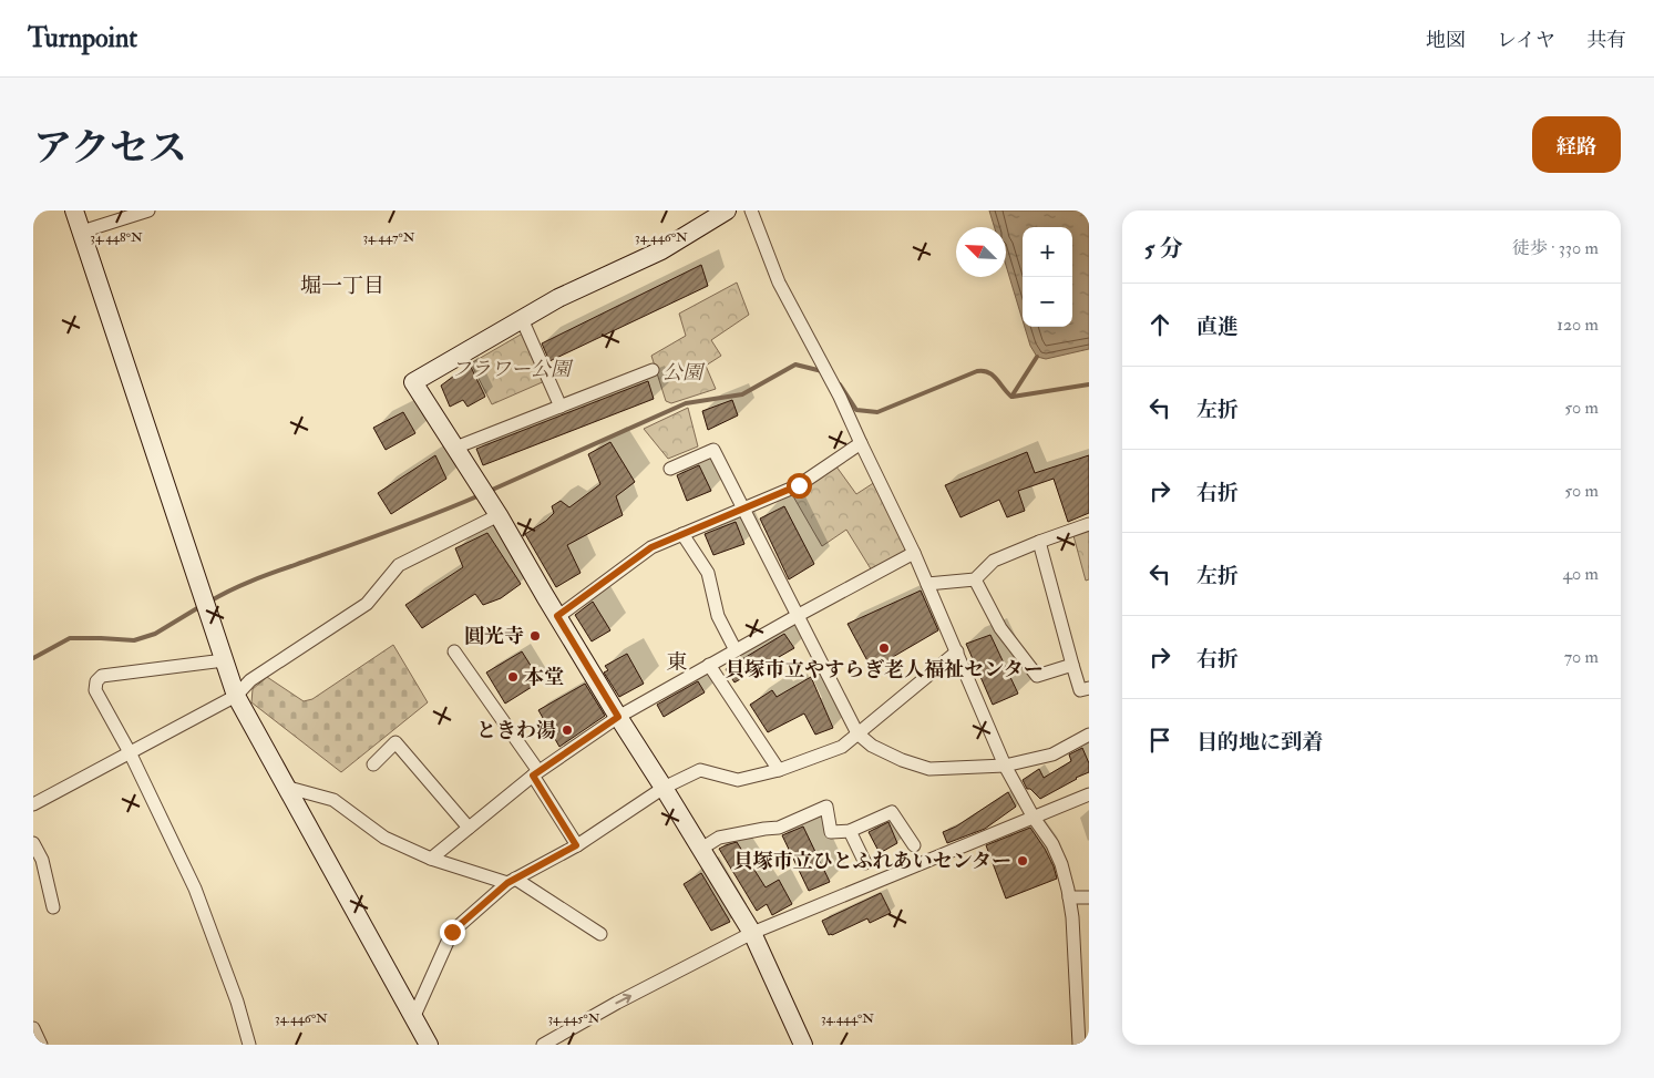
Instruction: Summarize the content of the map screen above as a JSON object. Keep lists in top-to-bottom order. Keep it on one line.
{"districts":["堀一丁目","東"],"parks":["フラワー公園","公園"],"places":["圓光寺","貝塚市立やすらぎ老人福祉センター","本堂","ときわ湯","貝塚市立ひとふれあいセンター"],"north":"top left","page":{"header":"Turnpoint","nav":["地図","レイヤ","共有"],"title":"アクセス","buttons":"経路","heading":["5 分","徒歩 · 330 m"],"map_buttons":["+","−"],"list":[["直進","120 m"],["左折","50 m"],["右折","50 m"],["左折","40 m"],["右折","70 m"],"目的地に到着"]},"coordinates":["34.448°N","34.447°N","34.446°N","34.445°N","34.444°N"]}
